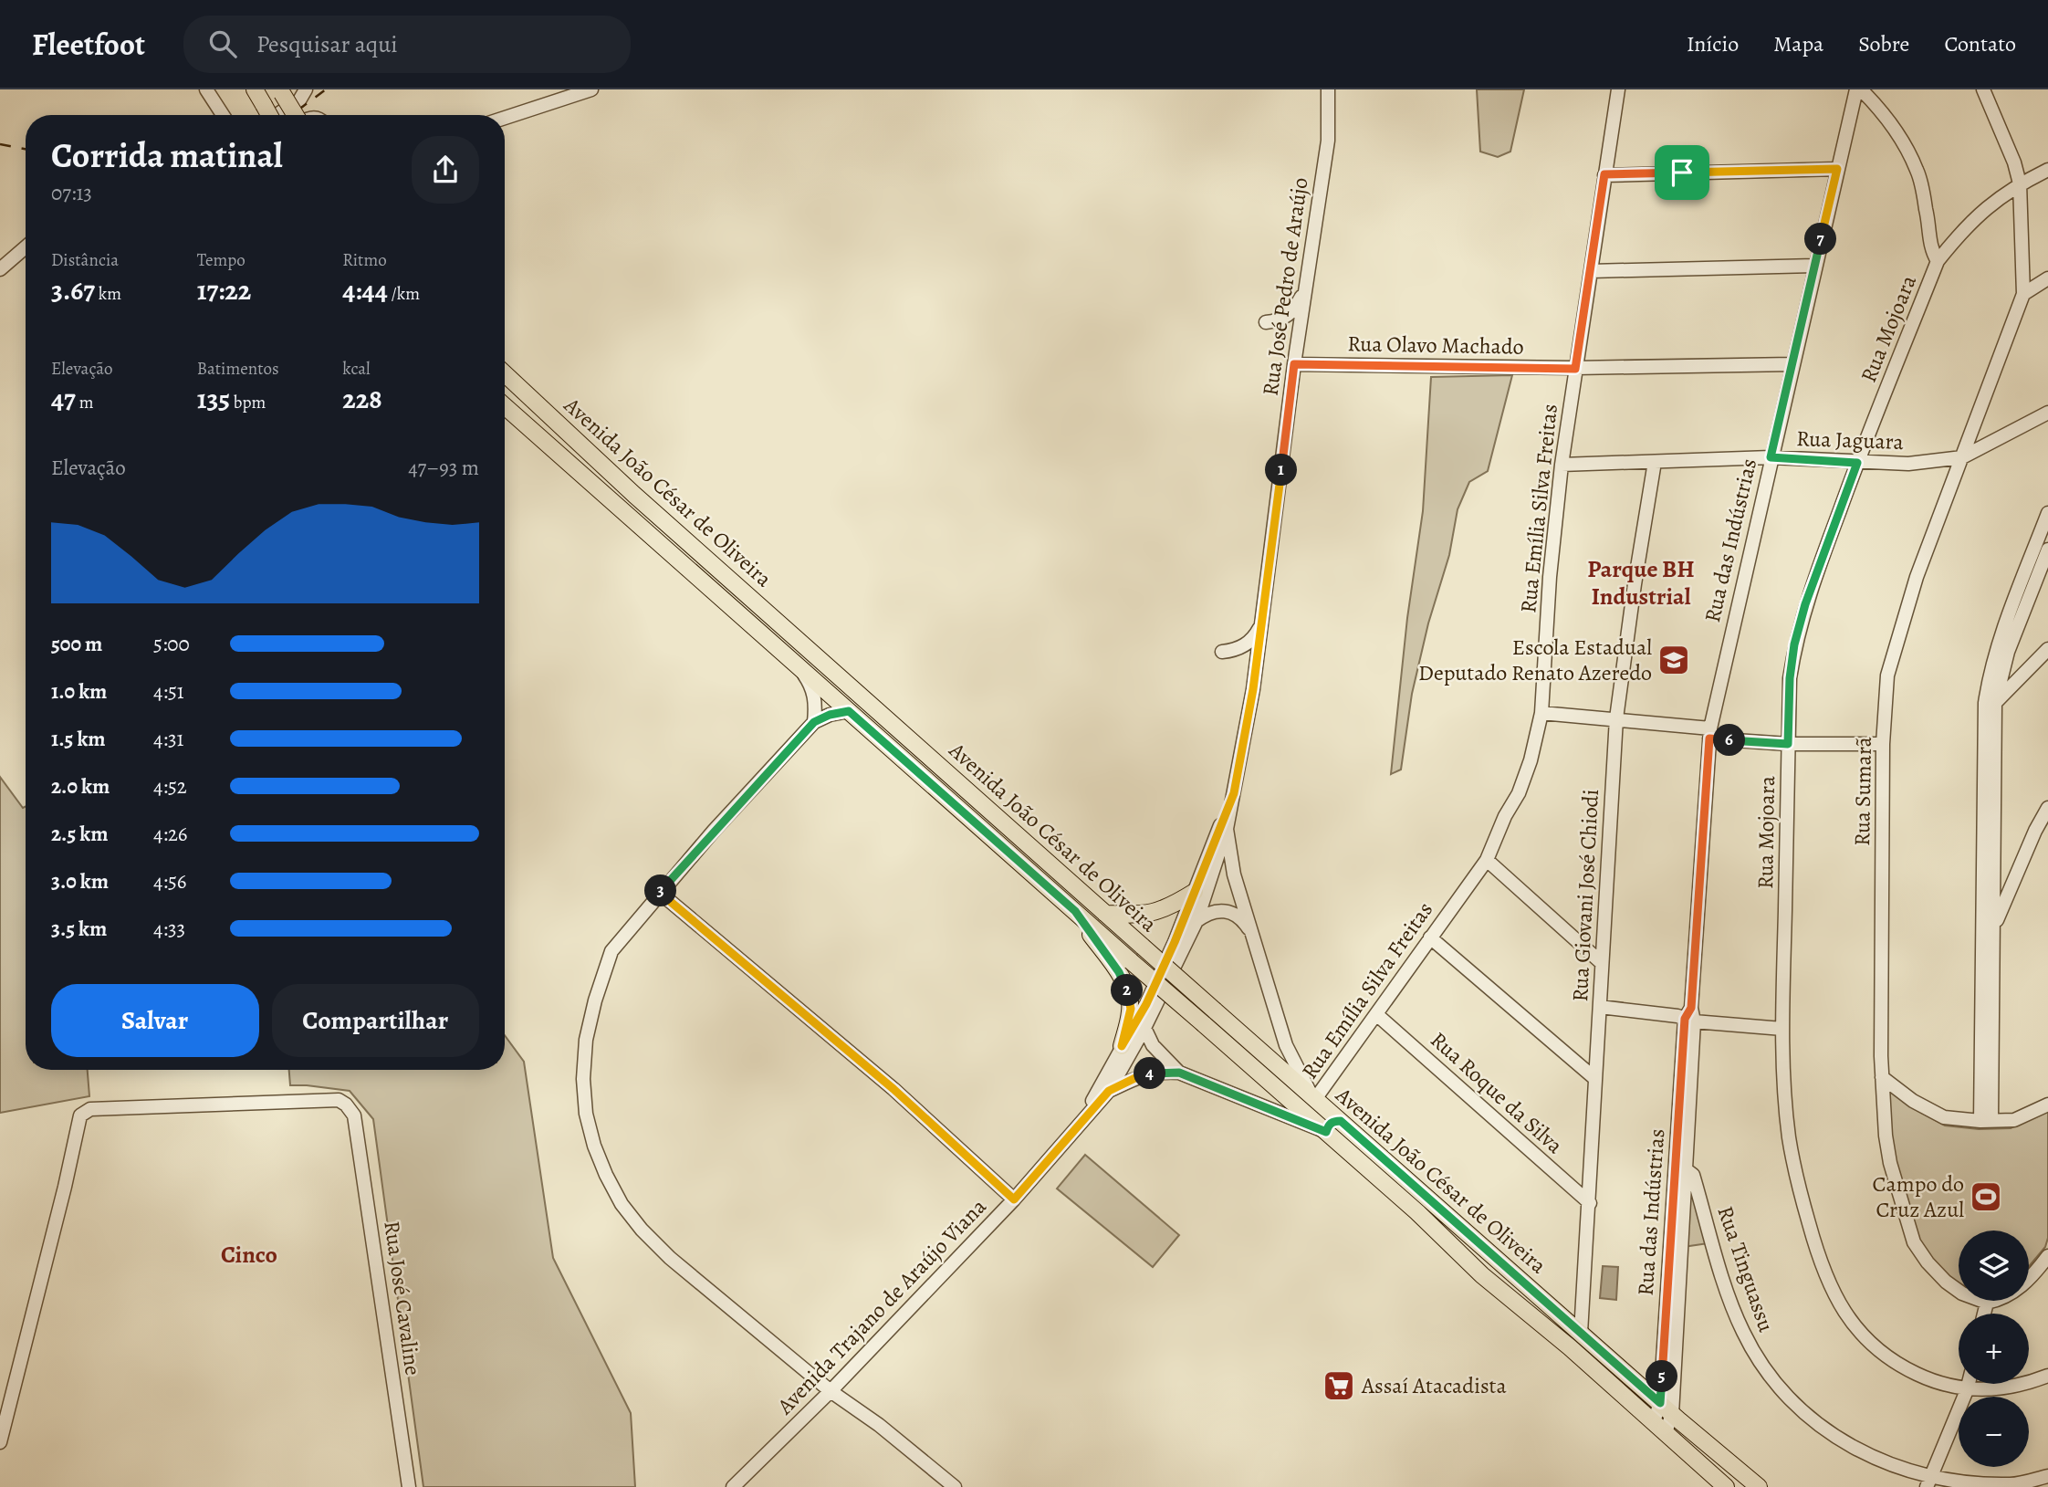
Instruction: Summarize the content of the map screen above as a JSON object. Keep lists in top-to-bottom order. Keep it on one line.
{"streets":{"main road":["Avenida João César de Oliveira"],"street":["Rua José Pedro de Araújo","Rua Mojoara","Rua Olavo Machado","Rua Jaguara","Rua Emília Silva Freitas","Rua das Indústrias","Rua Sumarã","Rua Giovani José Chiodi","Rua Roque da Silva","Rua Tinguassu","Rua José Cavaline","Avenida Trajano de Araújo Viana"]},"crossings":[["Rua José Pedro de Araújo","Rua Olavo Machado"],["Rua José Pedro de Araújo","Avenida João César de Oliveira"],["Rua José Pedro de Araújo","Rua Emília Silva Freitas"],["Rua José Pedro de Araújo","Avenida Trajano de Araújo Viana"],["Rua Mojoara","Rua Jaguara"],["Rua Mojoara","Rua das Indústrias"],["Rua Olavo Machado","Rua Emília Silva Freitas"],["Rua Olavo Machado","Rua das Indústrias"],["Rua Jaguara","Rua Emília Silva Freitas"],["Rua Jaguara","Rua das Indústrias"],["Rua Jaguara","Rua Sumarã"],["Rua Jaguara","Rua Giovani José Chiodi"],["Avenida João César de Oliveira","Rua Emília Silva Freitas"],["Avenida João César de Oliveira","Rua das Indústrias"],["Avenida João César de Oliveira","Rua Giovani José Chiodi"],["Avenida João César de Oliveira","Avenida Trajano de Araújo Viana"],["Rua Emília Silva Freitas","Rua Roque da Silva"],["Rua das Indústrias","Rua Tinguassu"],["Rua Giovani José Chiodi","Rua Roque da Silva"]],"districts":["Parque BH Industrial","Cinco"],"places":{"school or university":["Escola Estadual Deputado Renato Azeredo"],"sports":["Campo do Cruz Azul"],"supermarket":["Assaí Atacadista"]},"page":{"header":"Fleetfoot","search":"Pesquisar aqui","nav":["Início","Mapa","Sobre","Contato"],"heading":["Corrida matinal","07:13"],"pins":["7","1","6","3","2","4","5"],"stats":[["Distância","3.67 km"],["Tempo","17:22"],["Ritmo","4:44 /km"],["Elevação","47 m"],["Batimentos","135 bpm"],["kcal","228"]],"chart":["Elevação","47–93 m"],"list":[{"name":"500 m","note":"5:00"},{"name":"1.0 km","note":"4:51"},{"name":"1.5 km","note":"4:31"},{"name":"2.0 km","note":"4:52"},{"name":"2.5 km","note":"4:26"},{"name":"3.0 km","note":"4:56"},{"name":"3.5 km","note":"4:33"}],"buttons":["Salvar","Compartilhar"],"map_buttons":["+","−"]}}
